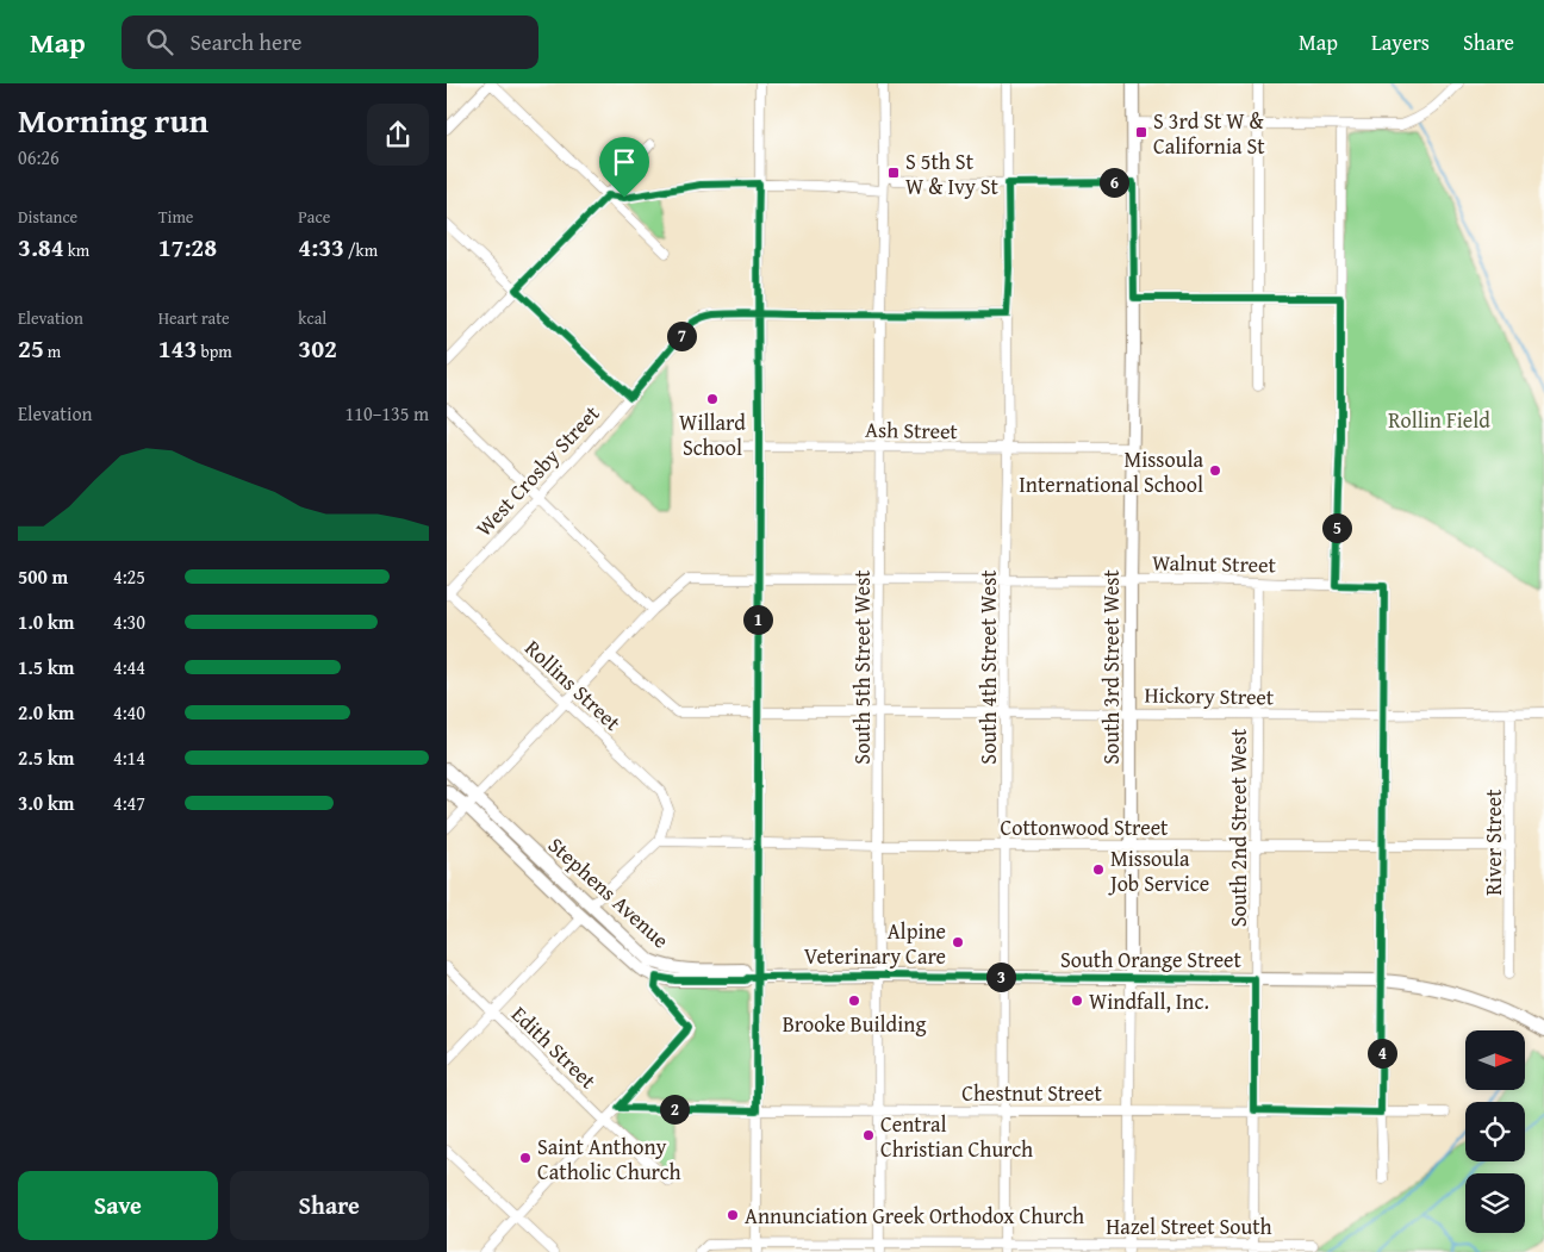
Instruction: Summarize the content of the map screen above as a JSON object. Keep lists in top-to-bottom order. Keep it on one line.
{"streets":{"main road":["South 3rd Street West","Stephens Avenue","South Orange Street"],"street":["Ash Street","West Crosby Street","Walnut Street","South 5th Street West","South 4th Street West","Rollins Street","Hickory Street","Cottonwood Street","South 2nd Street West","River Street","Edith Street","Chestnut Street","Hazel Street South"]},"crossings":[["Ash Street","South 5th Street West"],["Ash Street","South 4th Street West"],["Ash Street","South 3rd Street West"],["West Crosby Street","Rollins Street"],["Walnut Street","South 5th Street West"],["Walnut Street","South 4th Street West"],["Walnut Street","South 3rd Street West"],["Walnut Street","Rollins Street"],["Walnut Street","Hickory Street"],["Walnut Street","South 2nd Street West"],["Walnut Street","Stephens Avenue"],["South 5th Street West","Hickory Street"],["South 5th Street West","Cottonwood Street"],["South 5th Street West","South Orange Street"],["South 5th Street West","Chestnut Street"],["South 5th Street West","Hazel Street South"],["South 4th Street West","Hickory Street"],["South 4th Street West","Cottonwood Street"],["South 4th Street West","South Orange Street"],["South 4th Street West","Chestnut Street"],["South 4th Street West","Hazel Street South"],["South 3rd Street West","Hickory Street"],["South 3rd Street West","Cottonwood Street"],["South 3rd Street West","South Orange Street"],["South 3rd Street West","Chestnut Street"],["South 3rd Street West","Hazel Street South"],["Rollins Street","Cottonwood Street"],["Hickory Street","South 2nd Street West"],["Hickory Street","River Street"],["Cottonwood Street","South 2nd Street West"],["Cottonwood Street","River Street"],["South 2nd Street West","South Orange Street"],["South 2nd Street West","Chestnut Street"],["South 2nd Street West","Hazel Street South"],["Stephens Avenue","South Orange Street"],["Stephens Avenue","Chestnut Street"]],"parks":["Rollin Field"],"places":{"transit":["S 3rd St W & California St","S 5th St W & Ivy St"],"other":["Willard School","Missoula International School","Missoula Job Service","Alpine Veterinary Care","Brooke Building","Windfall, Inc.","Central Christian Church","Saint Anthony Catholic Church","Annunciation Greek Orthodox Church"]},"north":"right","page":{"header":"Map","search":"Search here","nav":["Map","Layers","Share"],"heading":["Morning run","06:26"],"pins":["6","7","5","1","3","4","2"],"stats":[["Distance","3.84 km"],["Time","17:28"],["Pace","4:33 /km"],["Elevation","25 m"],["Heart rate","143 bpm"],["kcal","302"]],"chart":["Elevation","110–135 m"],"list":[{"name":"500 m","note":"4:25"},{"name":"1.0 km","note":"4:30"},{"name":"1.5 km","note":"4:44"},{"name":"2.0 km","note":"4:40"},{"name":"2.5 km","note":"4:14"},{"name":"3.0 km","note":"4:47"}],"buttons":["Save","Share"]}}
